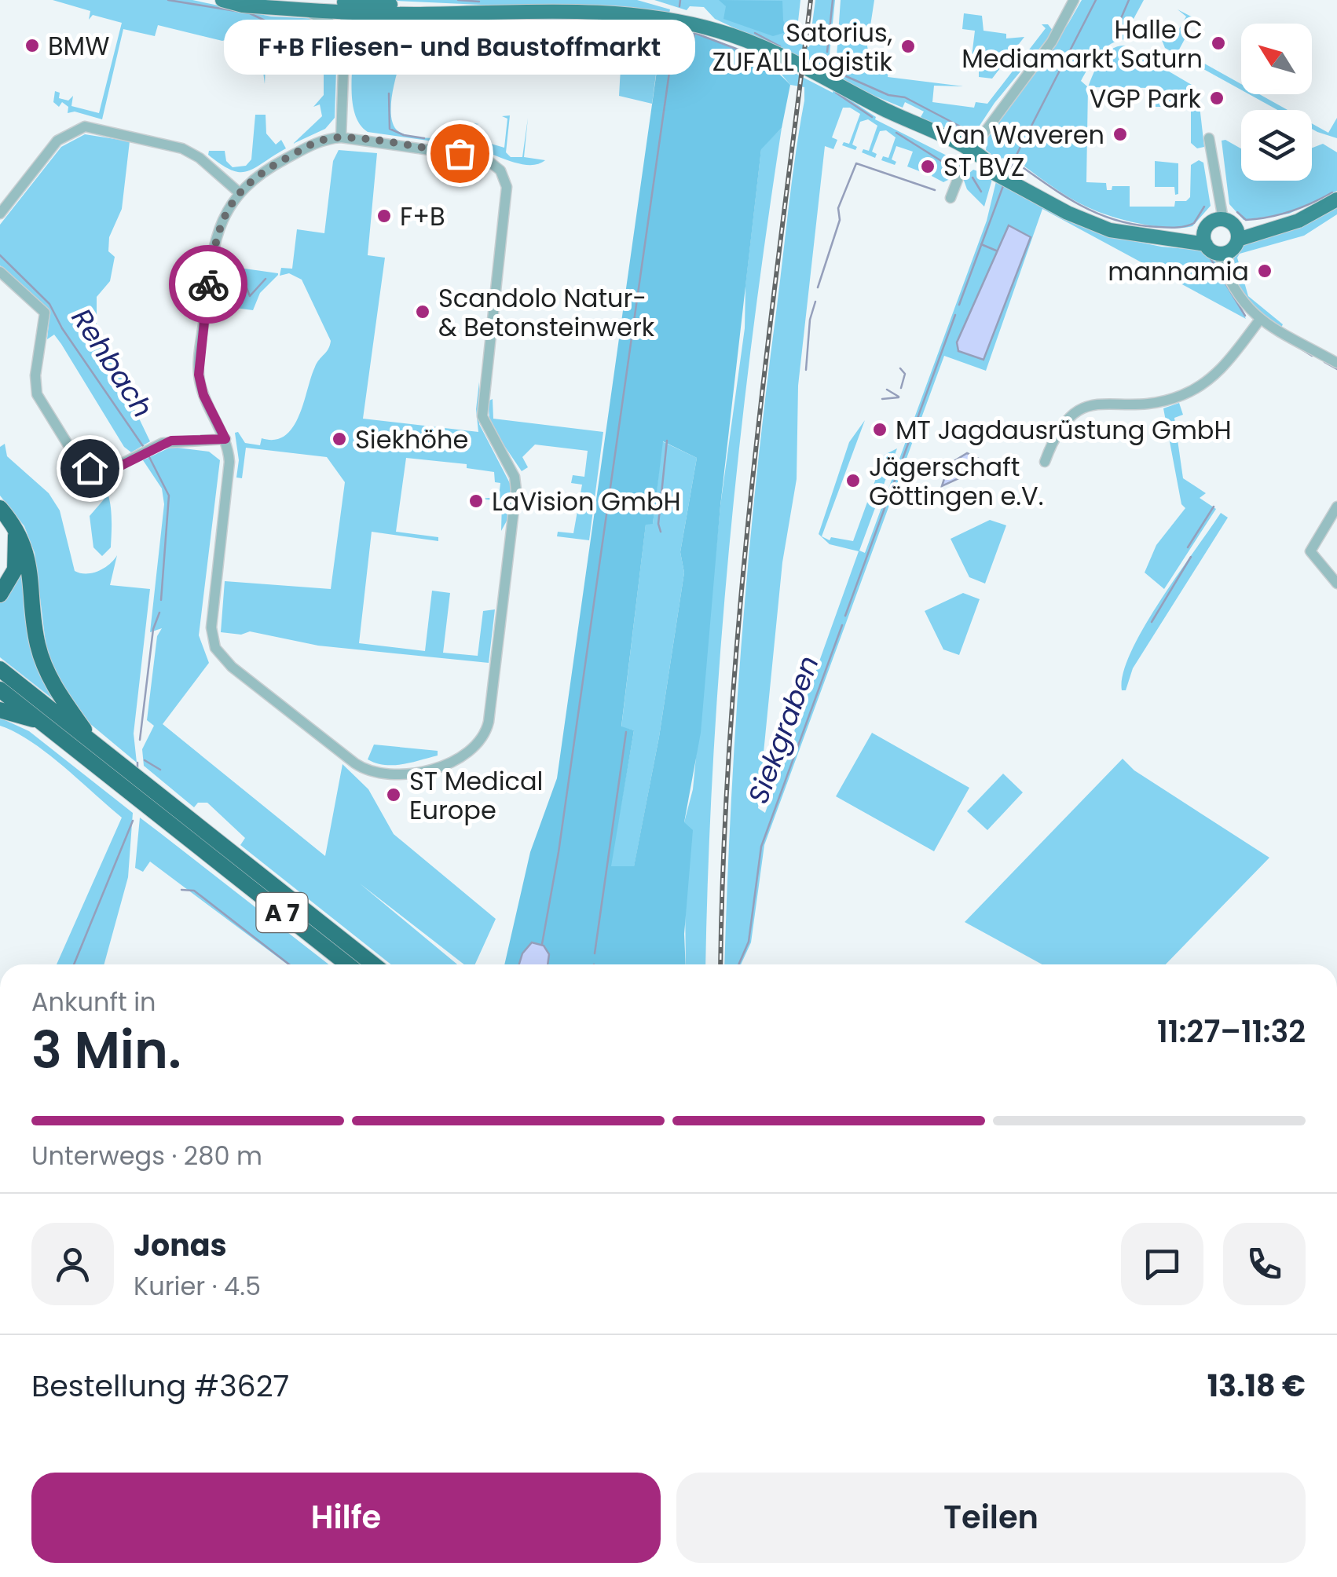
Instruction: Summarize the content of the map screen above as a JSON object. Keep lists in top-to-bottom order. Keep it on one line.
{"streets":{"highway":["A 7"]},"water":["Rehbach","Siekgraben"],"places":["Halle C Mediamarkt Saturn","BMW","Satorius, ZUFALL Logistik","VGP Park","Van Waveren","F+B Fliesen- und Baustoffmarkt","ST BVZ","F+B","mannamia","Scandolo Natur- & Betonsteinwerk","MT Jagdausrüstung GmbH","Siekhöhe","Jägerschaft Göttingen e.V.","LaVision GmbH","ST Medical Europe"],"north":"top left","page":{"bubble":"F+B Fliesen- und Baustoffmarkt","heading":["3 Min.","Ankunft in","11:27–11:32"],"panel":["Jonas","Kurier · 4.5","Bestellung #3627","13.18 €"],"bar":"Unterwegs · 280 m","buttons":["Hilfe","Teilen"]}}
